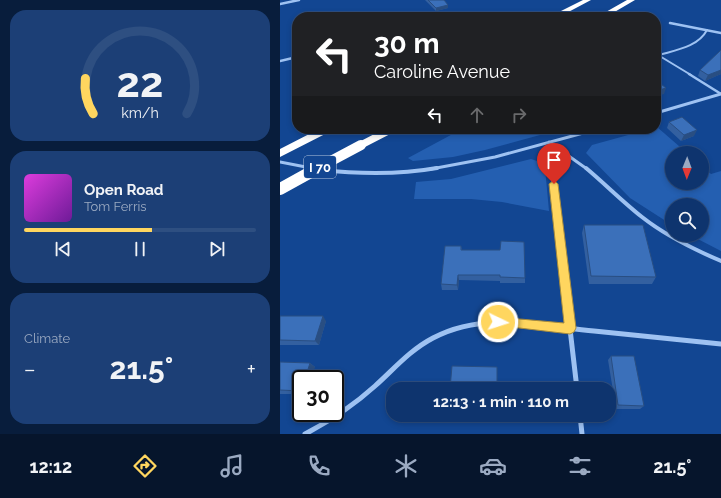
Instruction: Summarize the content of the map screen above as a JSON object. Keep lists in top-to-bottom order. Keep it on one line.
{"streets":{"highway":["I 70"]},"north":"bottom","page":{"turn":["30 m","Caroline Avenue"],"song":["Open Road","Tom Ferris"],"tile":"Climate","heat":["−","21.5°","+"],"limit":"30","trip":"12:13 · 1 min · 110 m","tabs":["12:12","21.5°"],"gauge":["22","km/h"]}}
